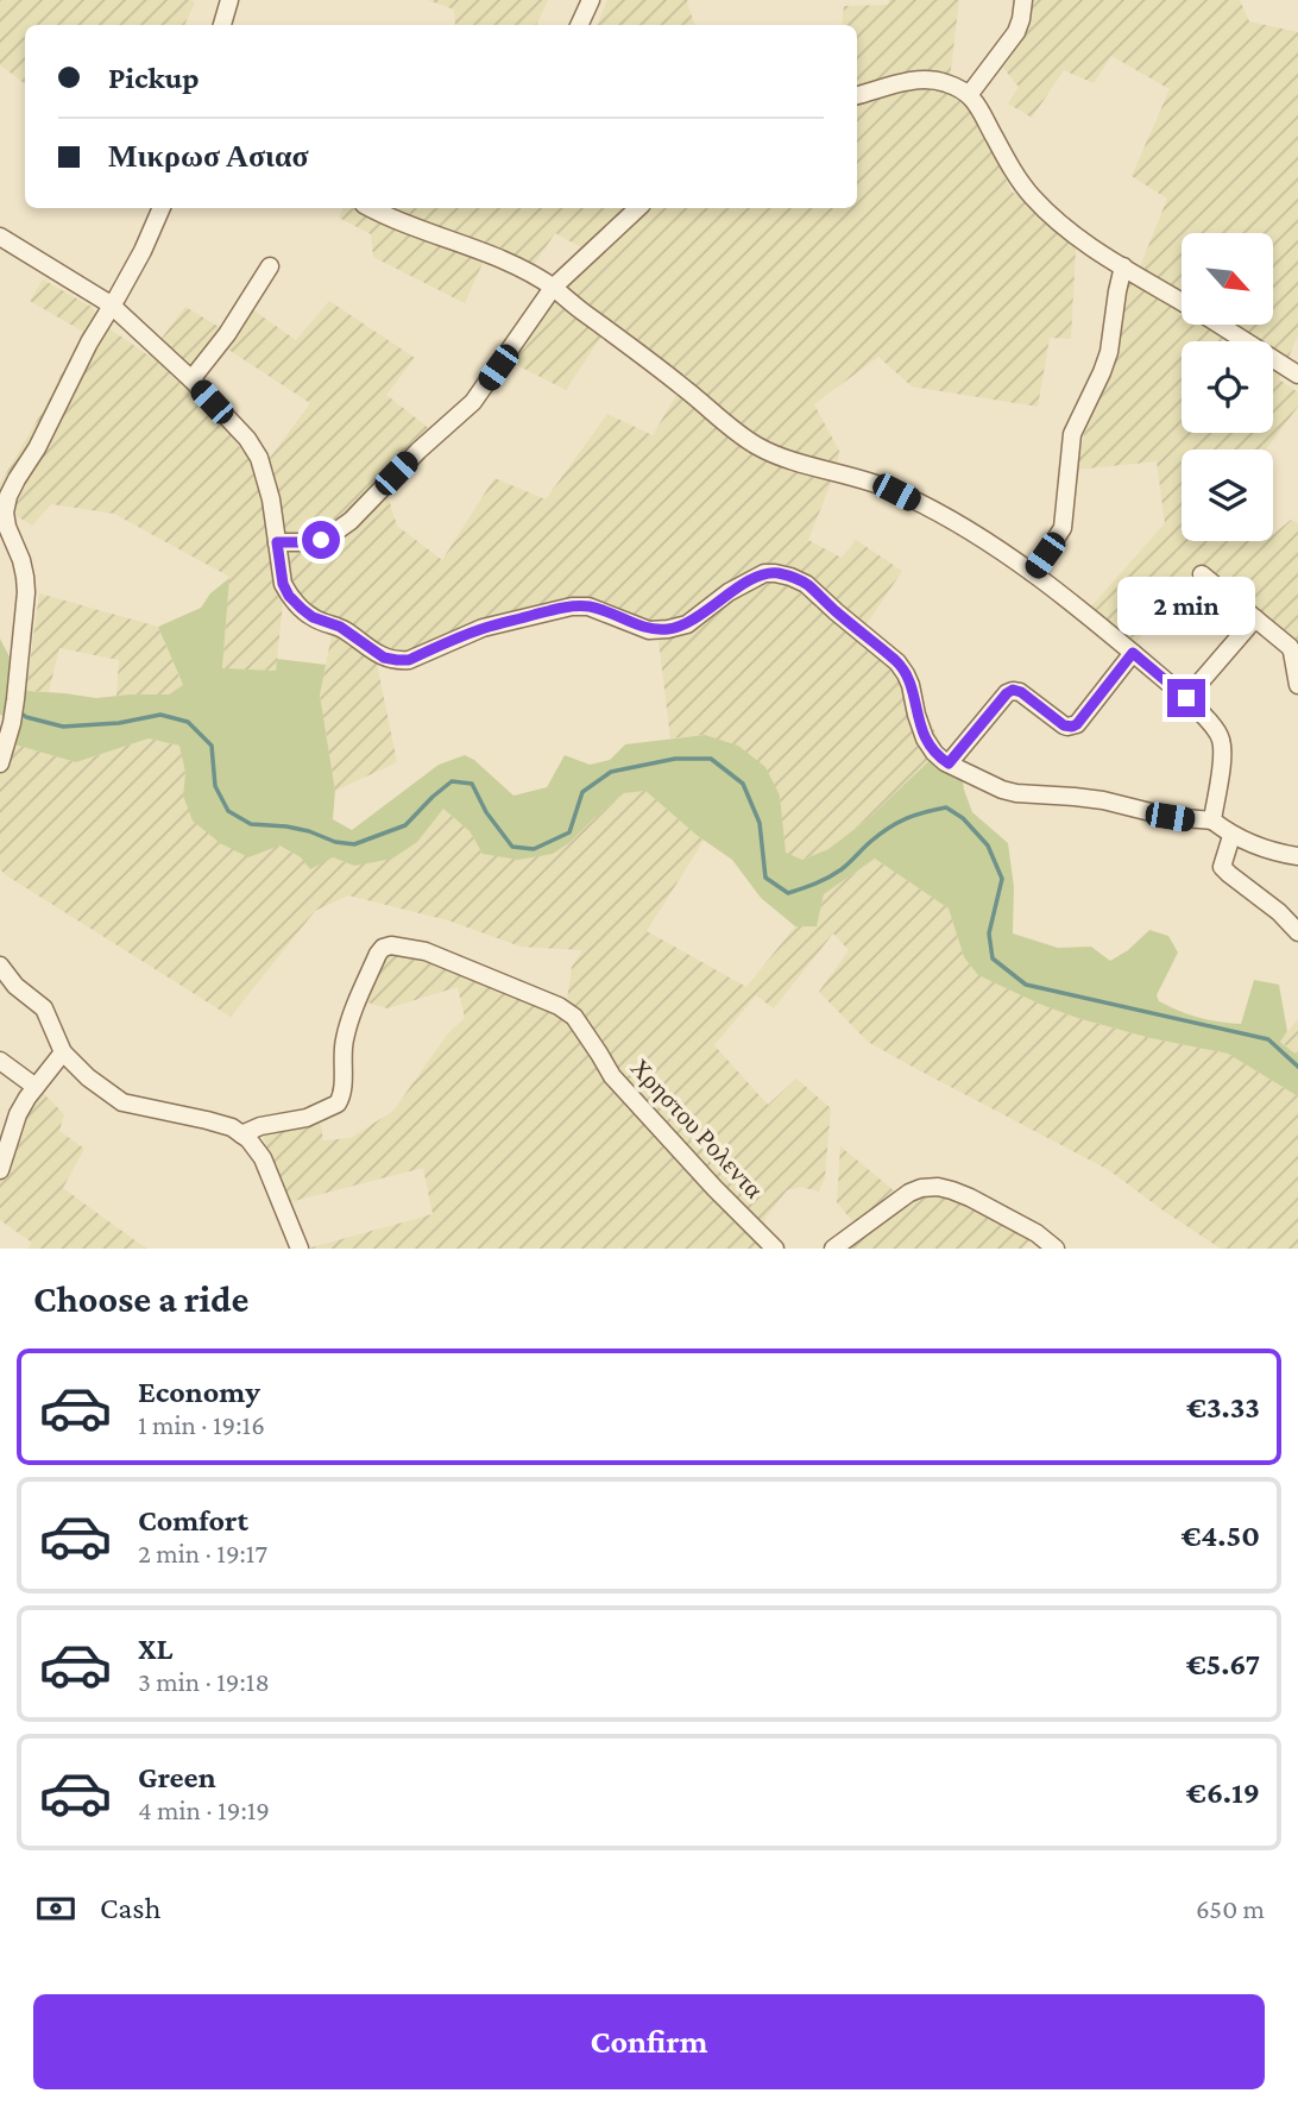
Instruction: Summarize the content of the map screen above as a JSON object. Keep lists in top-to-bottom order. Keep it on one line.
{"streets":{"street":["Χρηστου Ρολεντα"]},"north":"bottom right","page":{"banner":["Pickup","Μικρωσ Ασιασ"],"bubble":"2 min","heading":"Choose a ride","list":[{"name":"Economy","note":"1 min · 19:16","value":"€3.33"},{"name":"Comfort","note":"2 min · 19:17","value":"€4.50"},{"name":"XL","note":"3 min · 19:18","value":"€5.67"},{"name":"Green","note":"4 min · 19:19","value":"€6.19"}],"pay":["Cash","650 m"],"buttons":"Confirm"}}
